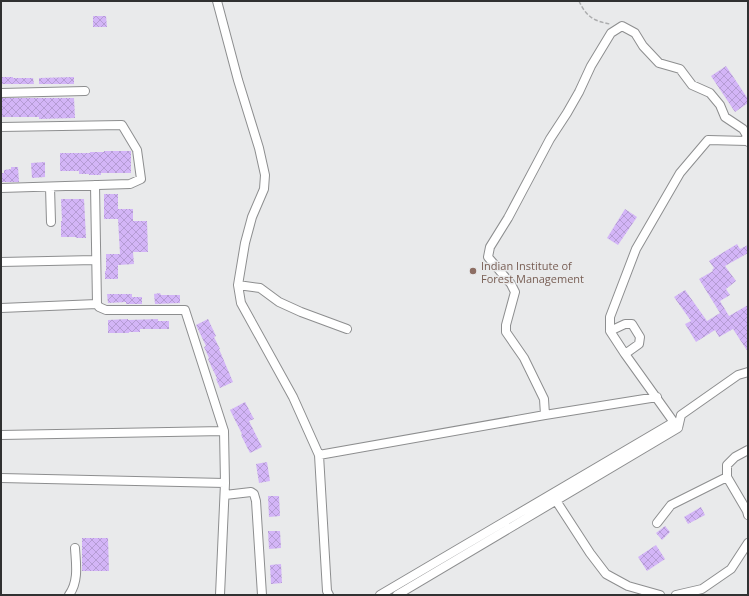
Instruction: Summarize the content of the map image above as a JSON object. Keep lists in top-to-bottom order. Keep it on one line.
{"places":["Indian Institute of Forest Management"]}
